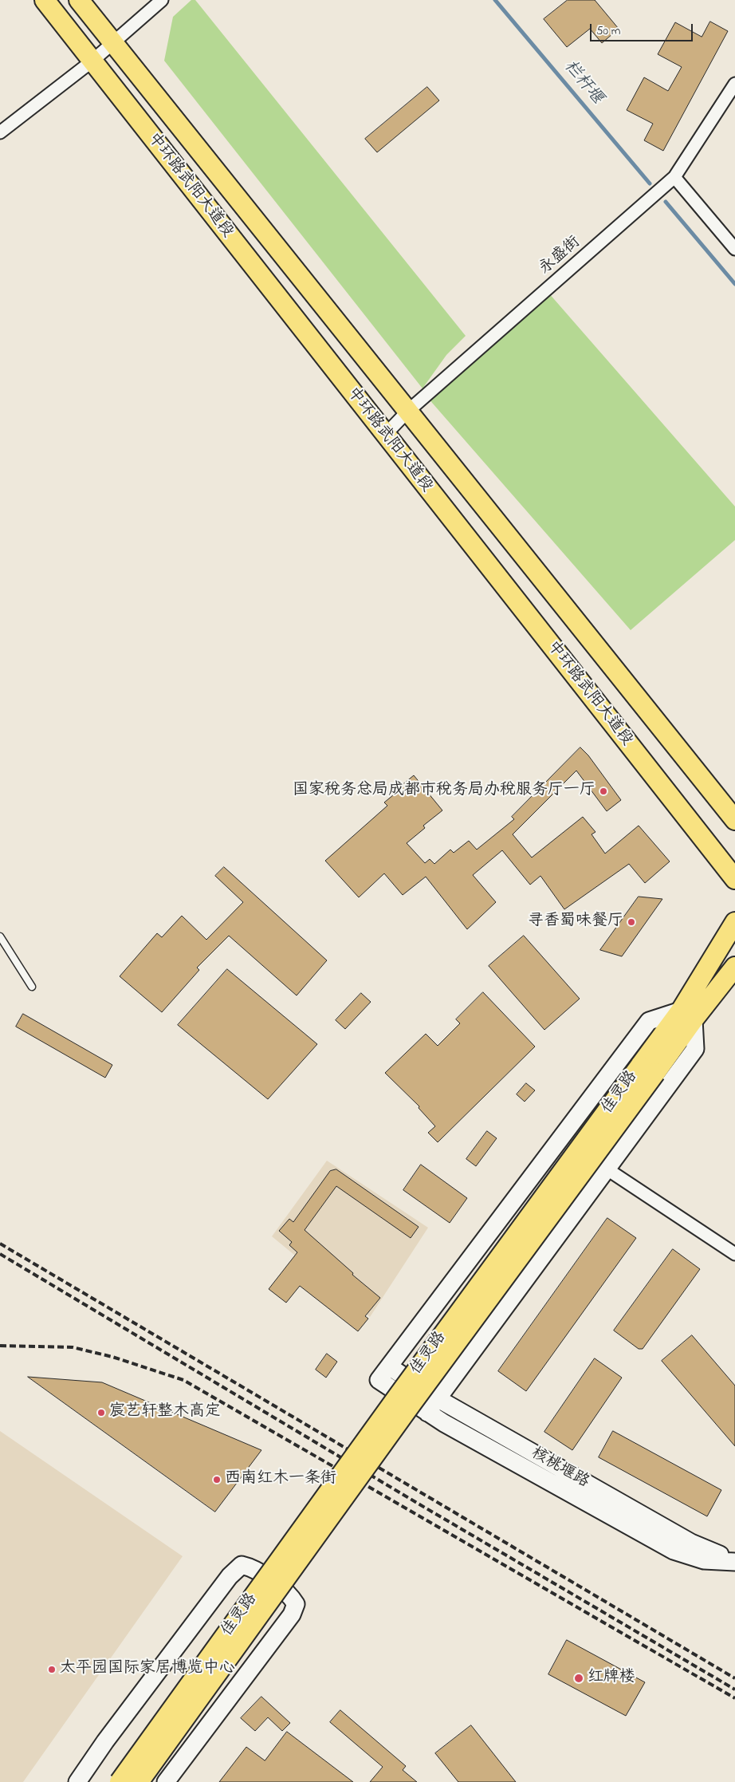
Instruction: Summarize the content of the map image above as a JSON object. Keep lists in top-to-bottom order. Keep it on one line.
{"streets":{"main road":["中环路武阳大道段","佳灵路"],"street":["永盛街","核桃堰路"]},"crossings":[["中环路武阳大道段","永盛街"]],"water":["栏杆堰"],"places":["国家税务总局成都市税务局办税服务厅一厅","寻香蜀味餐厅","宸艺轩整木高定","西南红木一条街","太平园国际家居博览中心","红牌楼"],"scale_bar":"50 m"}
